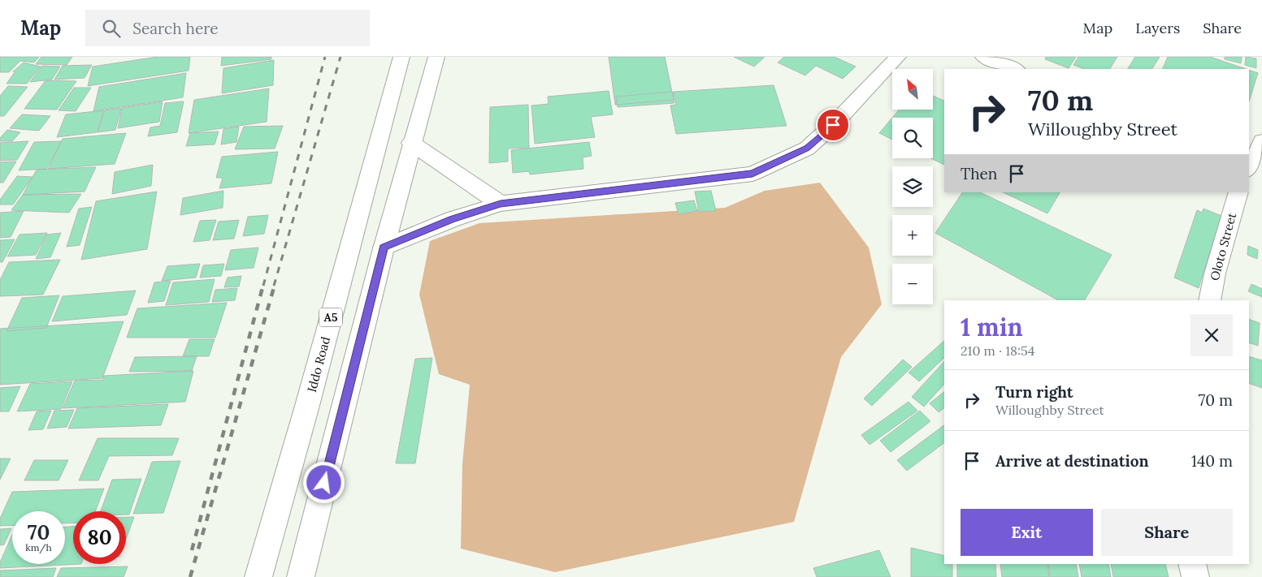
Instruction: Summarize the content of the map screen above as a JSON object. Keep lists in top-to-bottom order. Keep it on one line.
{"streets":{"main road":["Oloto Street","A5","Iddo Road"]},"north":"top left","page":{"header":"Map","search":"Search here","nav":["Map","Layers","Share"],"map_buttons":["+","−"],"turn":["70 m","Willoughby Street"],"then":"Then","heading":["1 min","210 m · 18:54"],"list":[{"name":"Turn right","note":"Willoughby Street","value":"70 m"},{"name":"Arrive at destination","value":"140 m"}],"buttons":["Exit","Share"],"speed":"70 km/h","limit":"80"}}
